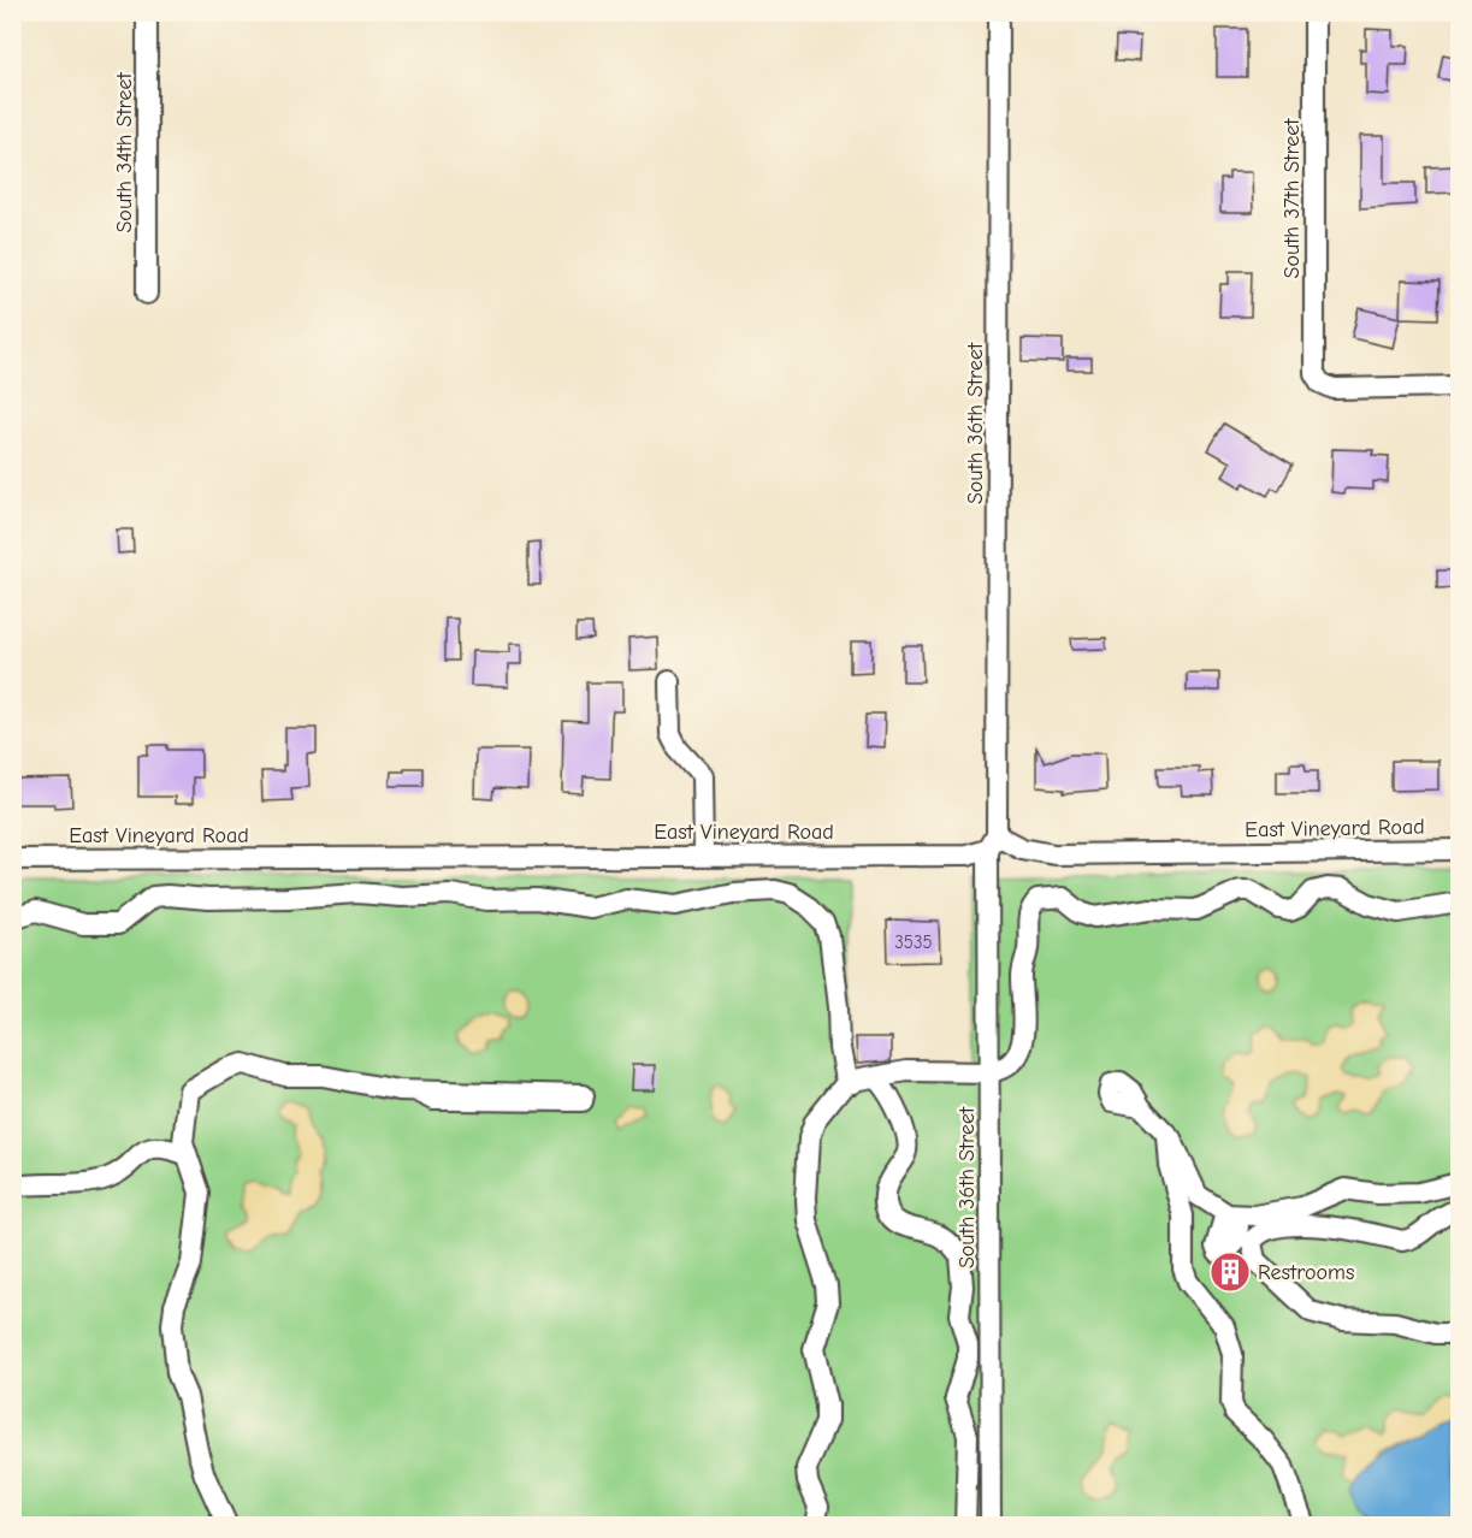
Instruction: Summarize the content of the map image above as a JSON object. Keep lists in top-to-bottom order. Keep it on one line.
{"streets":{"street":["South 34th Street","South 37th Street","South 36th Street","East Vineyard Road"]},"crossings":[["South 36th Street","East Vineyard Road"]],"places":{"building":["Restrooms"]},"house_numbers":["3535"]}
